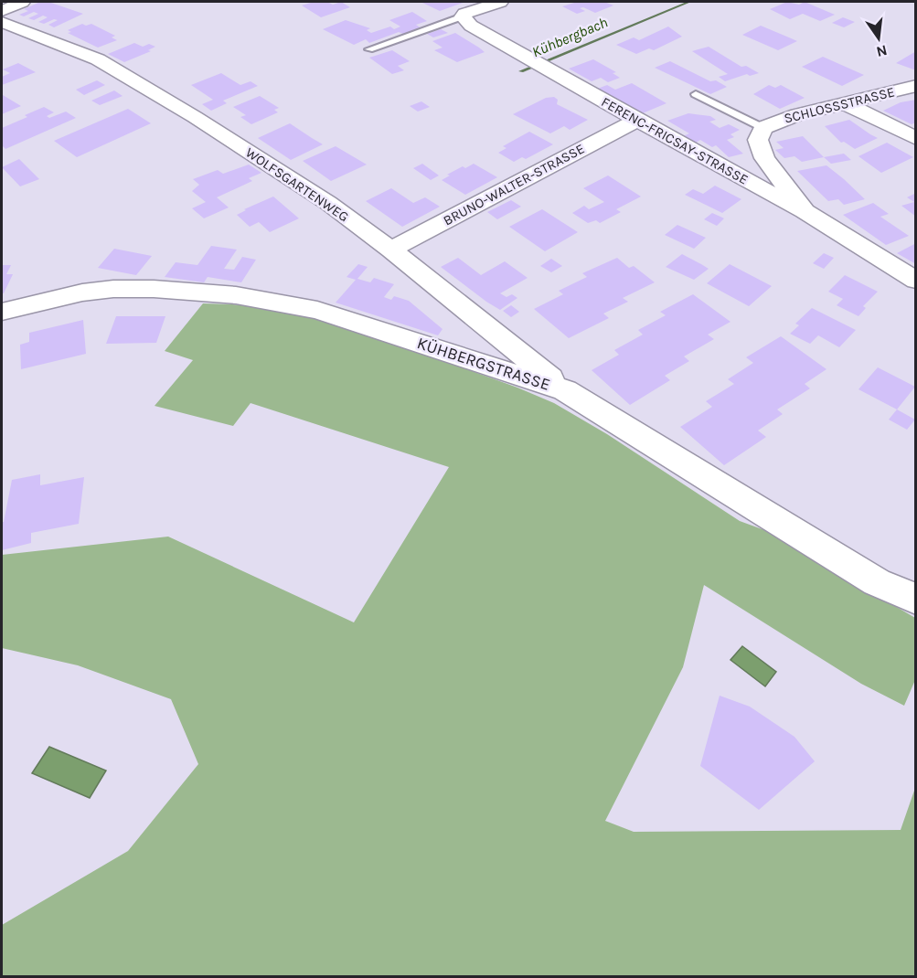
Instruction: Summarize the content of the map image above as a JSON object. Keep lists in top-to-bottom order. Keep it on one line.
{"streets":{"street":["SCHLOSSSTRASSE","FERENC-FRICSAY-STRASSE","WOLFSGARTENWEG","BRUNO-WALTER-STRASSE","KÜHBERGSTRASSE"]},"crossings":[["FERENC-FRICSAY-STRASSE","BRUNO-WALTER-STRASSE"],["WOLFSGARTENWEG","BRUNO-WALTER-STRASSE"],["WOLFSGARTENWEG","KÜHBERGSTRASSE"]],"water":["Kühbergbach"],"north":"bottom"}
